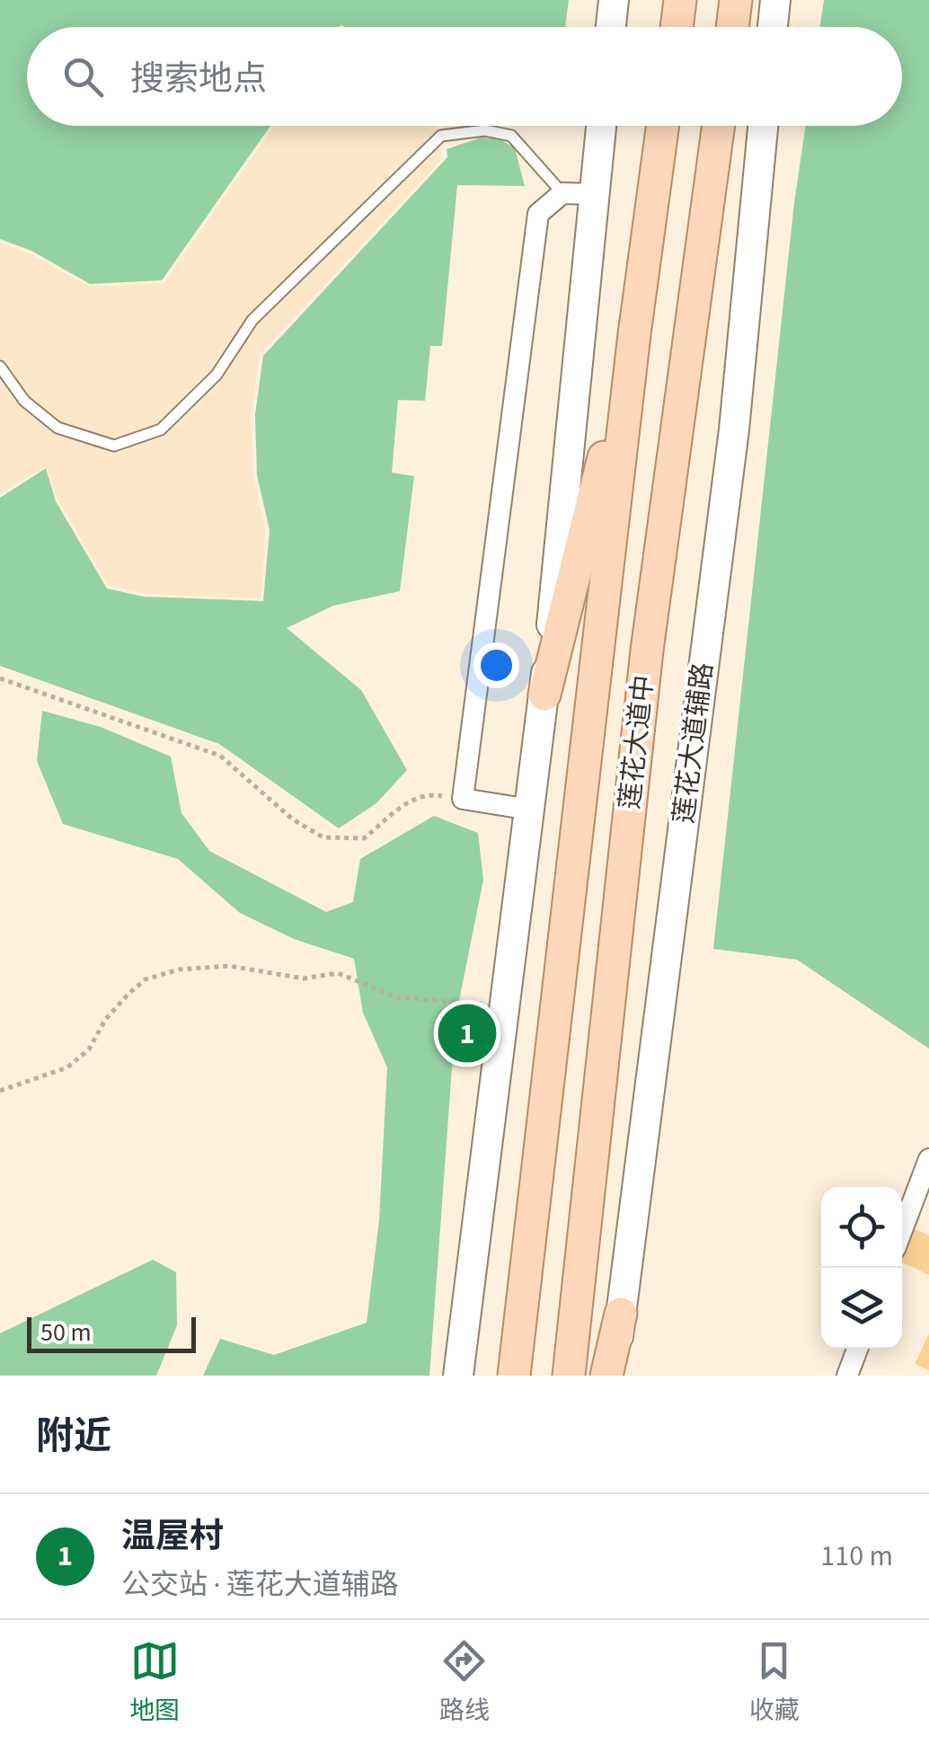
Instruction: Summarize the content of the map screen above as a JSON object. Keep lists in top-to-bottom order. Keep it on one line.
{"streets":{"main road":["莲花大道中"],"street":["莲花大道辅路"]},"scale_bar":"50 m","page":{"search":"搜索地点","pins":"1","scale":"50 m","heading":"附近","list":[{"mark":"1","name":"温屋村","note":"公交站 · 莲花大道辅路","value":"110 m"}],"nav":["地图","路线","收藏"]}}
